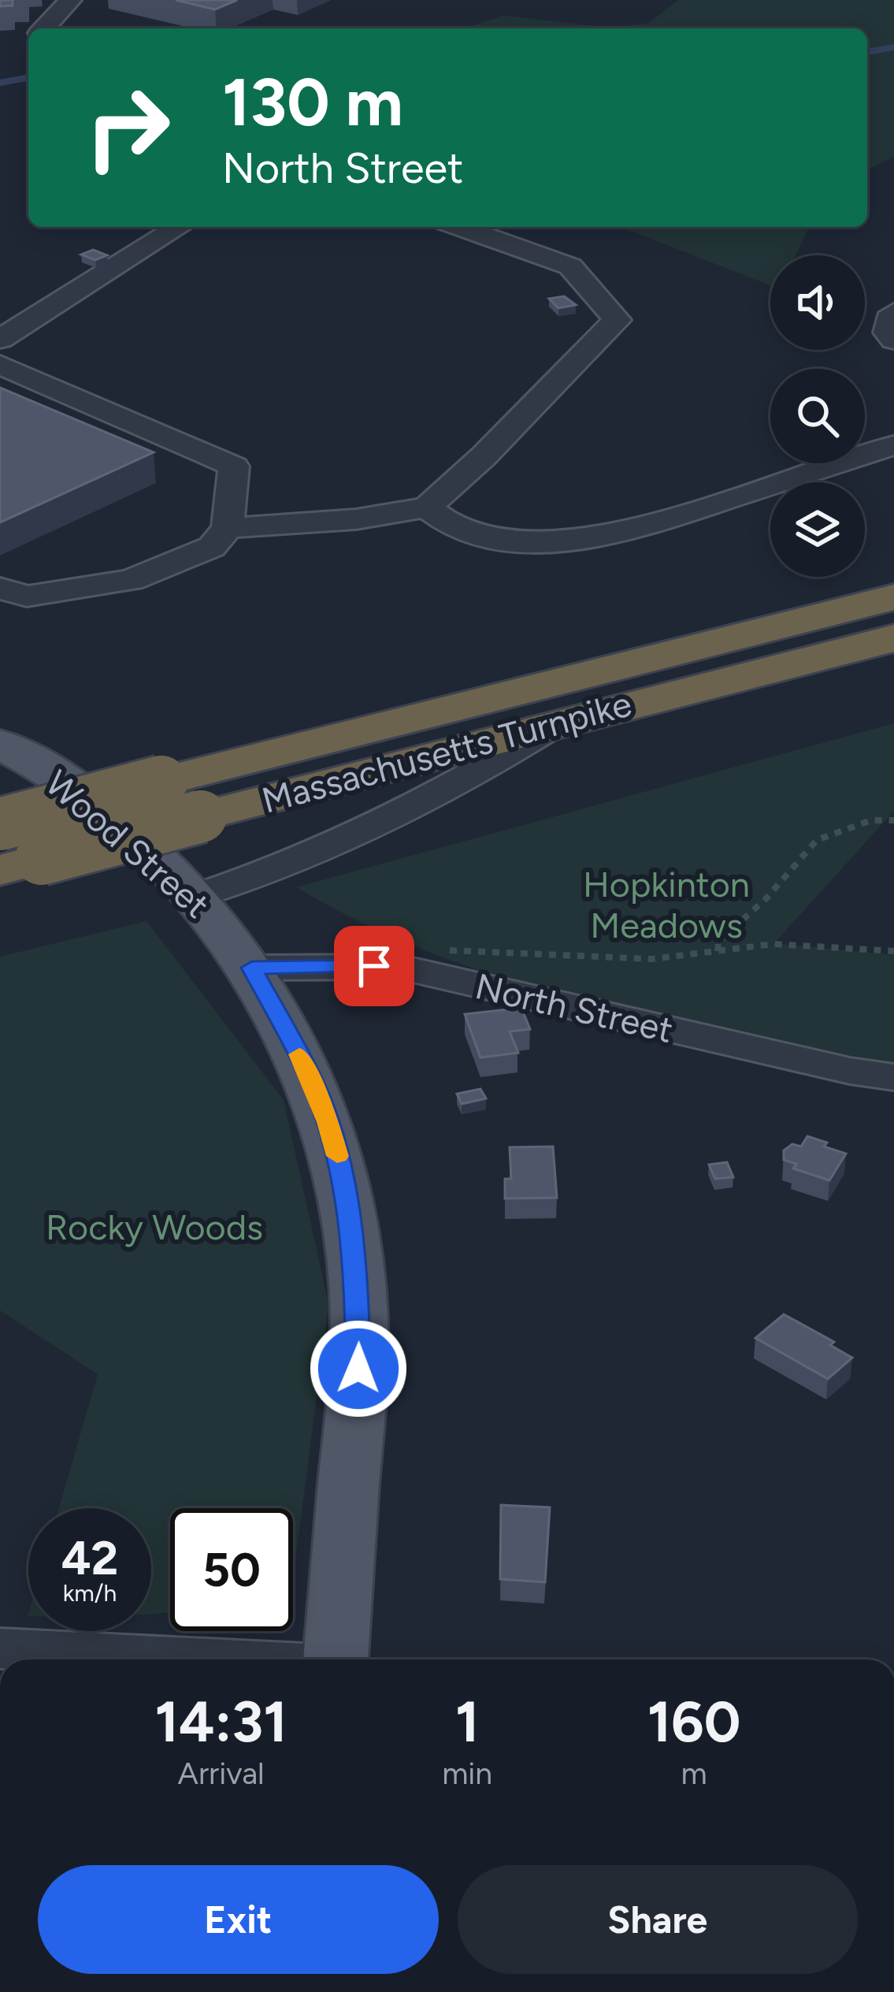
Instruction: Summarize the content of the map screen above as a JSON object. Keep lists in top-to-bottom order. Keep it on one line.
{"streets":{"highway":["Massachusetts Turnpike"],"main road":["Wood Street"],"street":["North Street"]},"crossings":[["Wood Street","North Street"]],"parks":["Hopkinton Meadows","Rocky Woods"],"page":{"turn":["130 m","North Street"],"speed":"42 km/h","limit":"50","eta":["14:31","Arrival","1","min","160","m"],"buttons":["Exit","Share"]}}
